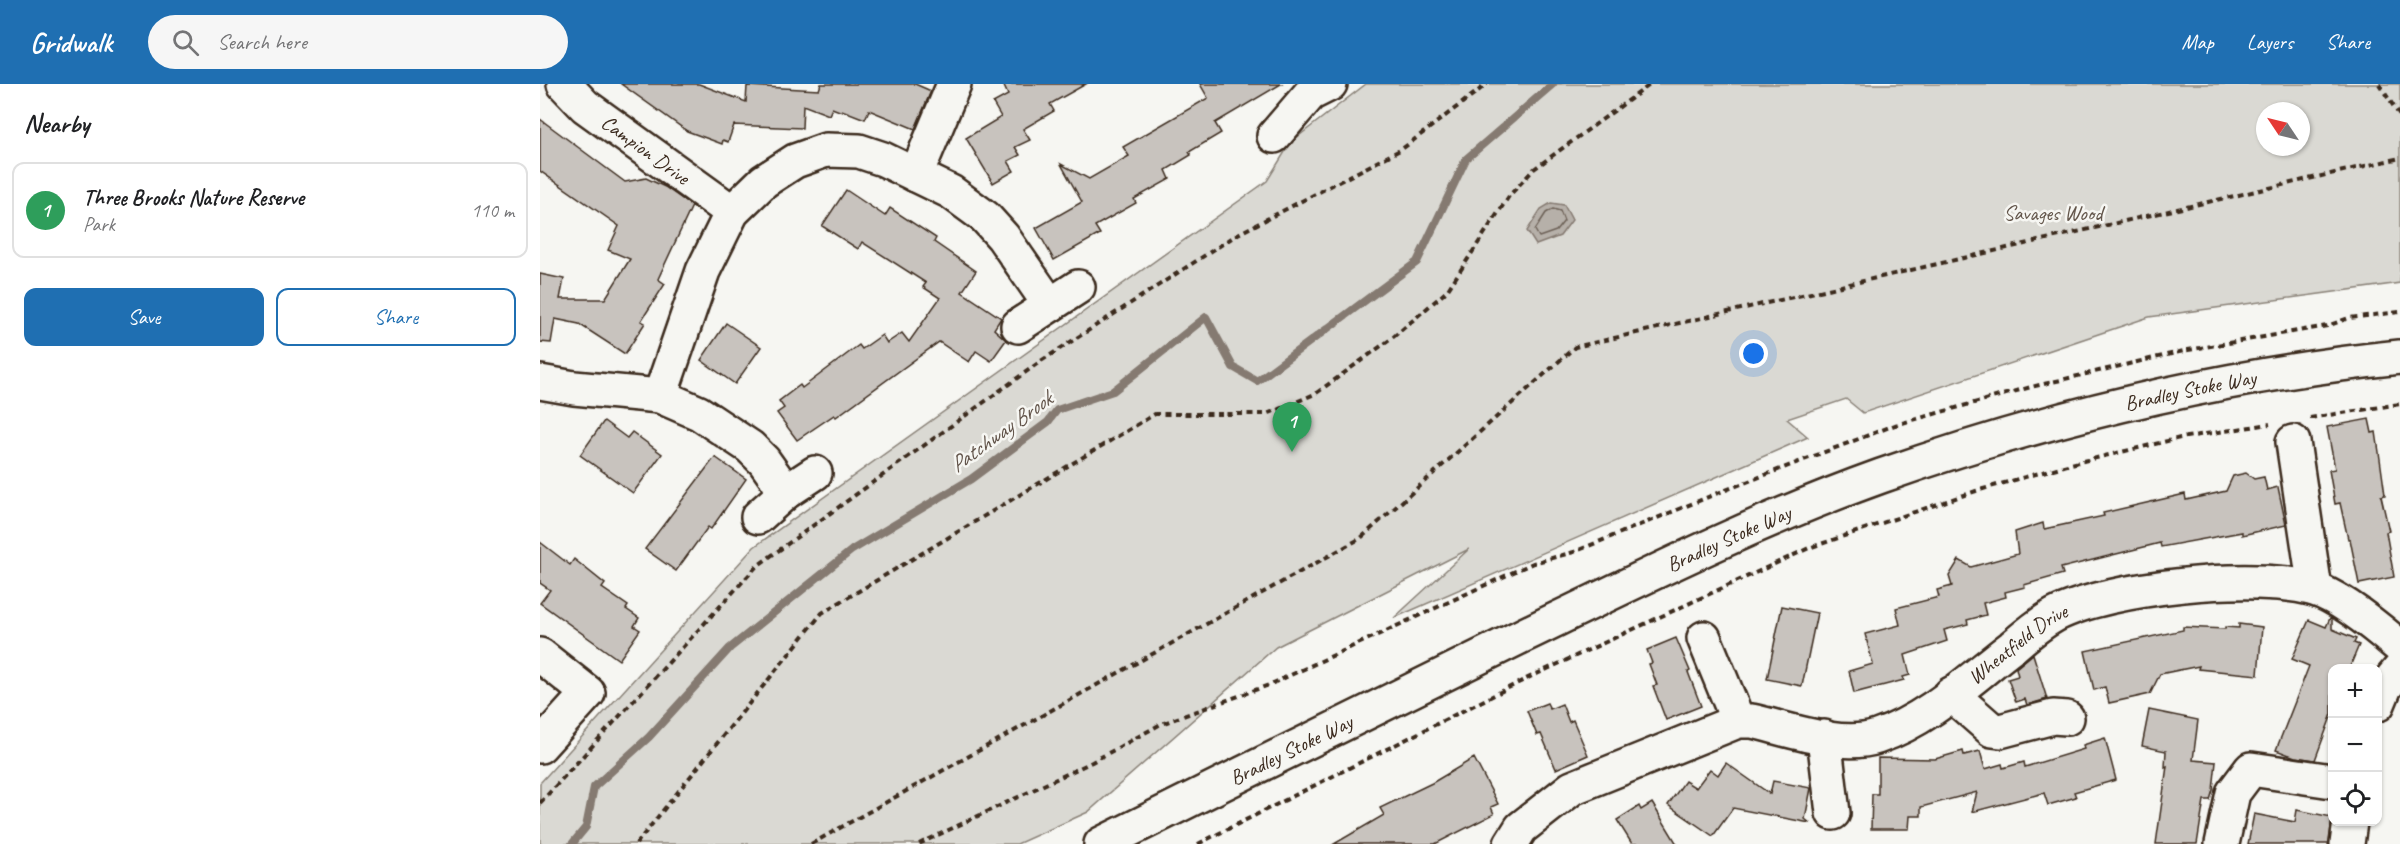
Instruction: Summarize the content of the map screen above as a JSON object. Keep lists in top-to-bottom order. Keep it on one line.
{"streets":{"street":["Campion Drive","Bradley Stoke Way","Wheatfield Drive"]},"water":["Patchway Brook"],"parks":["Savages Wood"],"north":"top left","page":{"header":"Gridwalk","search":"Search here","nav":["Map","Layers","Share"],"heading":"Nearby","list":[{"mark":"1","name":"Three Brooks Nature Reserve","note":"Park","value":"110 m"}],"buttons":["Save","Share"],"pins":"1","map_buttons":["+","−"]}}
